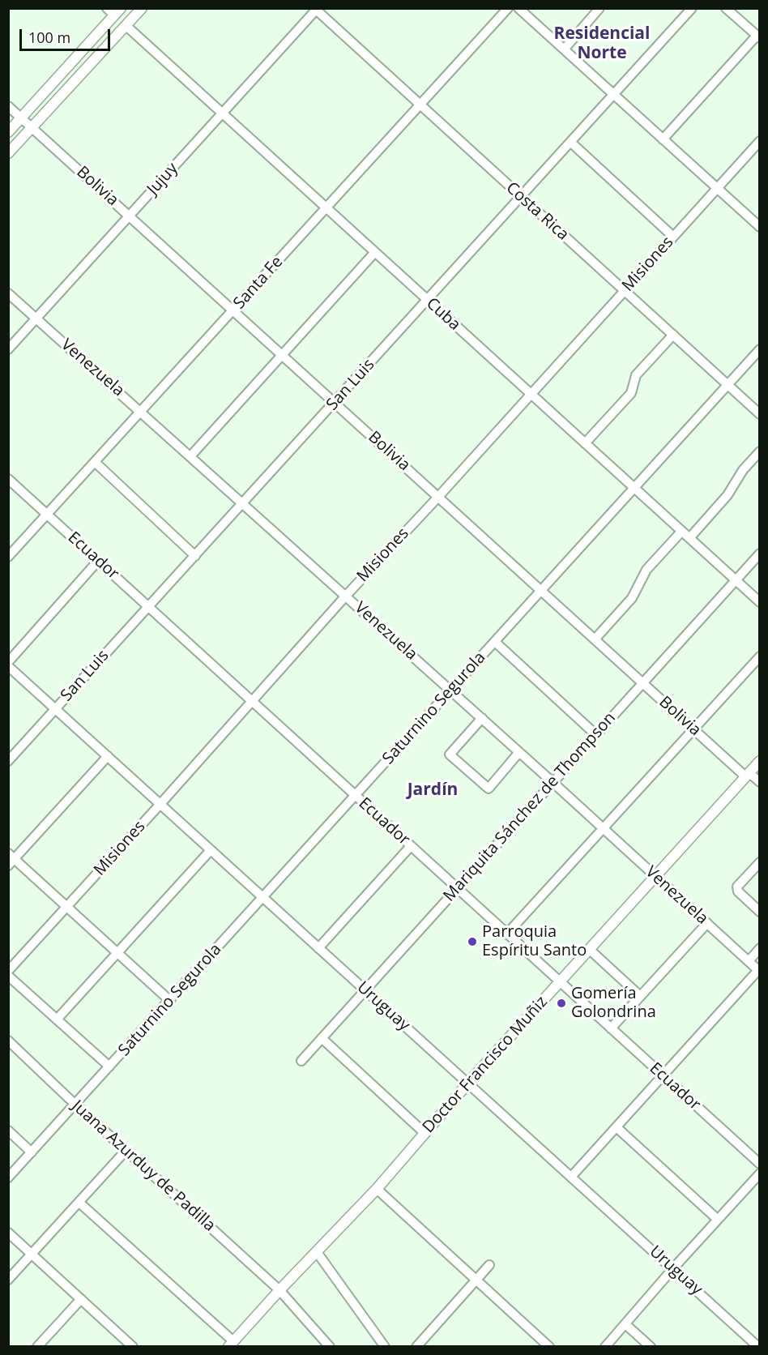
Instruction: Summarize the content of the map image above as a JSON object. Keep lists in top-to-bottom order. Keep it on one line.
{"streets":{"main road":["Doctor Francisco Muñiz"],"street":["Jujuy","Bolivia","Costa Rica","Misiones","Santa Fe","Cuba","Venezuela","San Luis","Ecuador","Saturnino Segurola","Mariquita Sánchez de Thompson","Uruguay","Juana Azurduy de Padilla"]},"crossings":[["Jujuy","Bolivia"],["Jujuy","Costa Rica"],["Jujuy","Cuba"],["Jujuy","Venezuela"],["Bolivia","Misiones"],["Bolivia","Santa Fe"],["Bolivia","San Luis"],["Bolivia","Saturnino Segurola"],["Bolivia","Mariquita Sánchez de Thompson"],["Bolivia","Doctor Francisco Muñiz"],["Costa Rica","Misiones"],["Costa Rica","Santa Fe"],["Costa Rica","San Luis"],["Costa Rica","Saturnino Segurola"],["Misiones","Cuba"],["Misiones","Venezuela"],["Misiones","Ecuador"],["Misiones","Uruguay"],["Santa Fe","Cuba"],["Santa Fe","Venezuela"],["Santa Fe","Ecuador"],["Cuba","San Luis"],["Cuba","Saturnino Segurola"],["Cuba","Mariquita Sánchez de Thompson"],["Venezuela","San Luis"],["Venezuela","Saturnino Segurola"],["Venezuela","Mariquita Sánchez de Thompson"],["Venezuela","Doctor Francisco Muñiz"],["San Luis","Ecuador"],["San Luis","Uruguay"],["Ecuador","Saturnino Segurola"],["Ecuador","Mariquita Sánchez de Thompson"],["Ecuador","Doctor Francisco Muñiz"],["Saturnino Segurola","Uruguay"],["Saturnino Segurola","Juana Azurduy de Padilla"],["Mariquita Sánchez de Thompson","Uruguay"],["Uruguay","Doctor Francisco Muñiz"],["Doctor Francisco Muñiz","Juana Azurduy de Padilla"]],"districts":["Residencial Norte","Jardín"],"places":["Parroquia Espíritu Santo","Gomería Golondrina"],"scale_bar":"100 m"}
